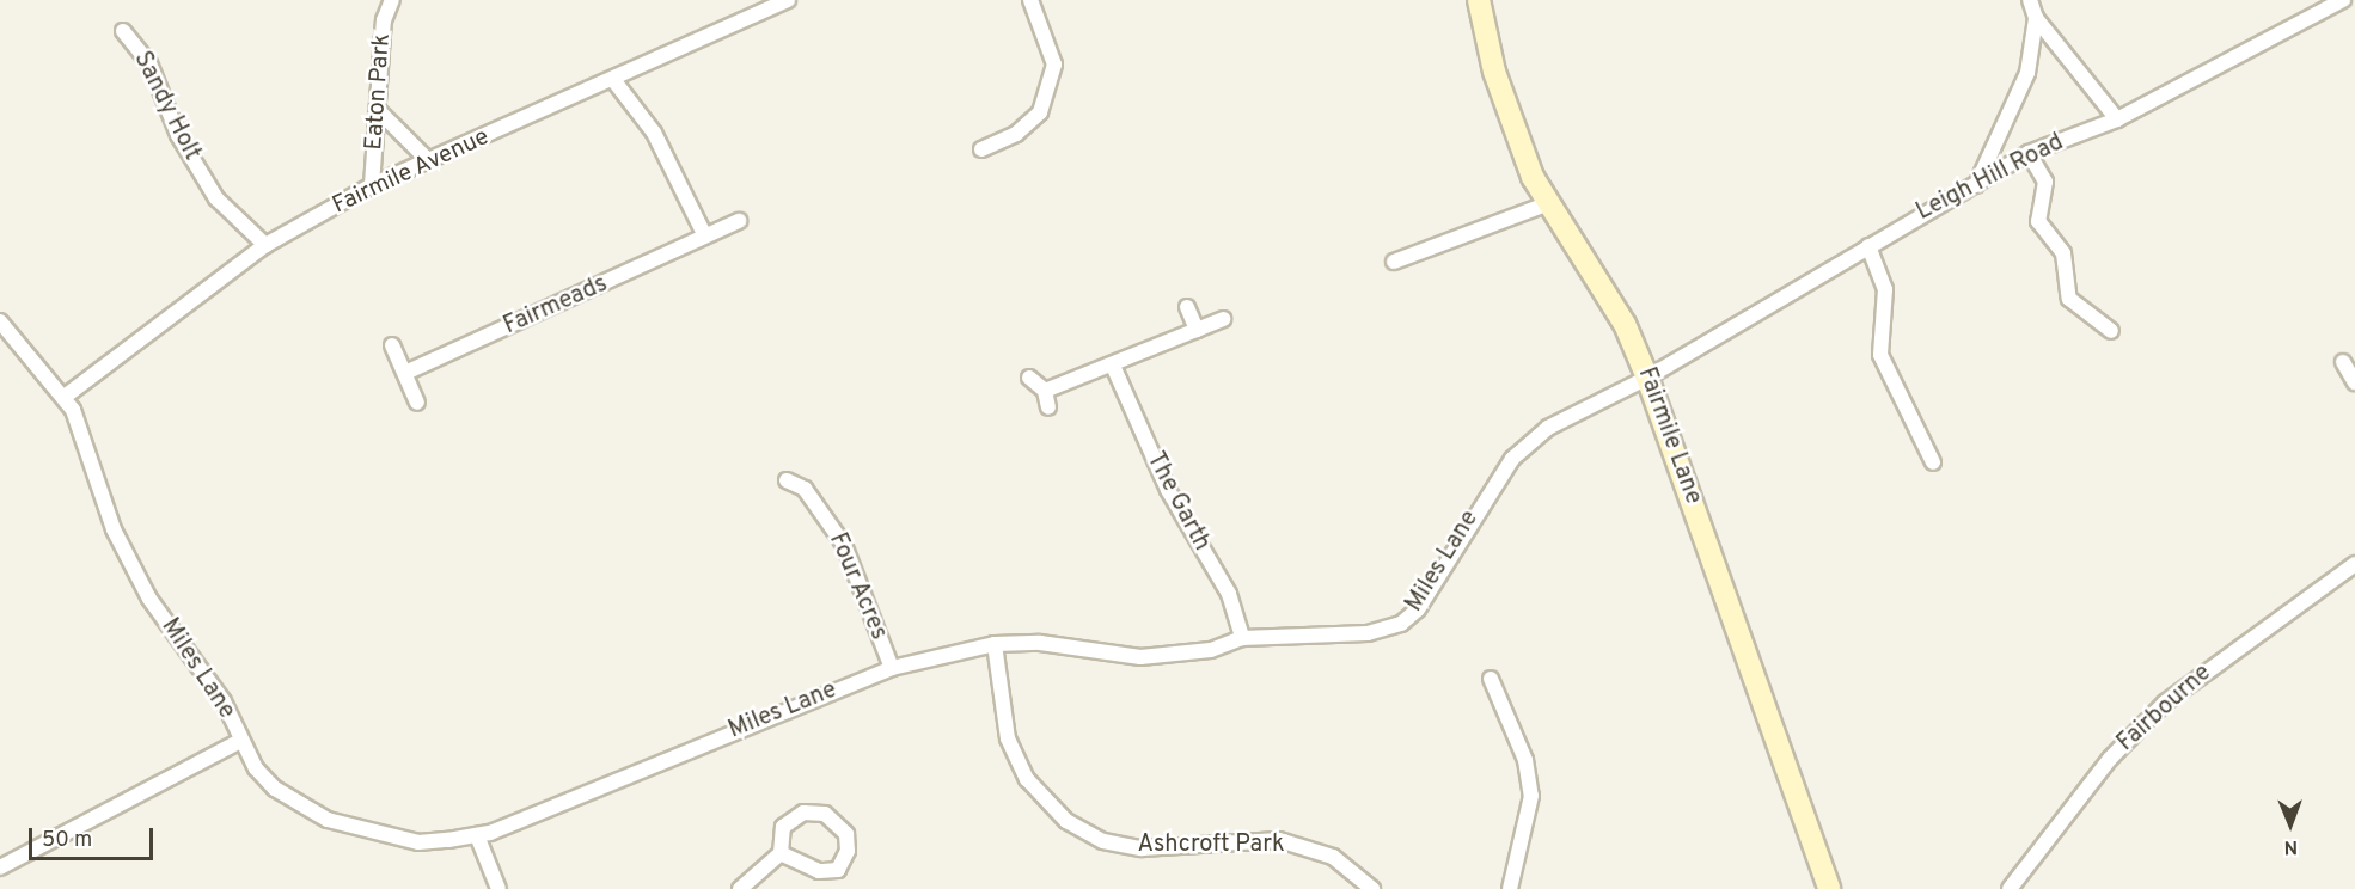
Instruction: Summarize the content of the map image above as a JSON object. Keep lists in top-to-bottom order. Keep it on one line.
{"streets":{"street":["Eaton Park","Sandy Holt","Fairmile Avenue","Leigh Hill Road","Fairmeads","Fairmile Lane","The Garth","Miles Lane","Four Acres","Fairbourne","Ashcroft Park"]},"crossings":[["Eaton Park","Fairmile Avenue"],["Sandy Holt","Fairmile Avenue"],["Fairmile Avenue","Miles Lane"],["Leigh Hill Road","Fairmile Lane"],["Leigh Hill Road","Miles Lane"],["Fairmile Lane","Miles Lane"],["The Garth","Miles Lane"],["Miles Lane","Four Acres"],["Miles Lane","Ashcroft Park"]],"scale_bar":"50 m","north":"bottom"}
